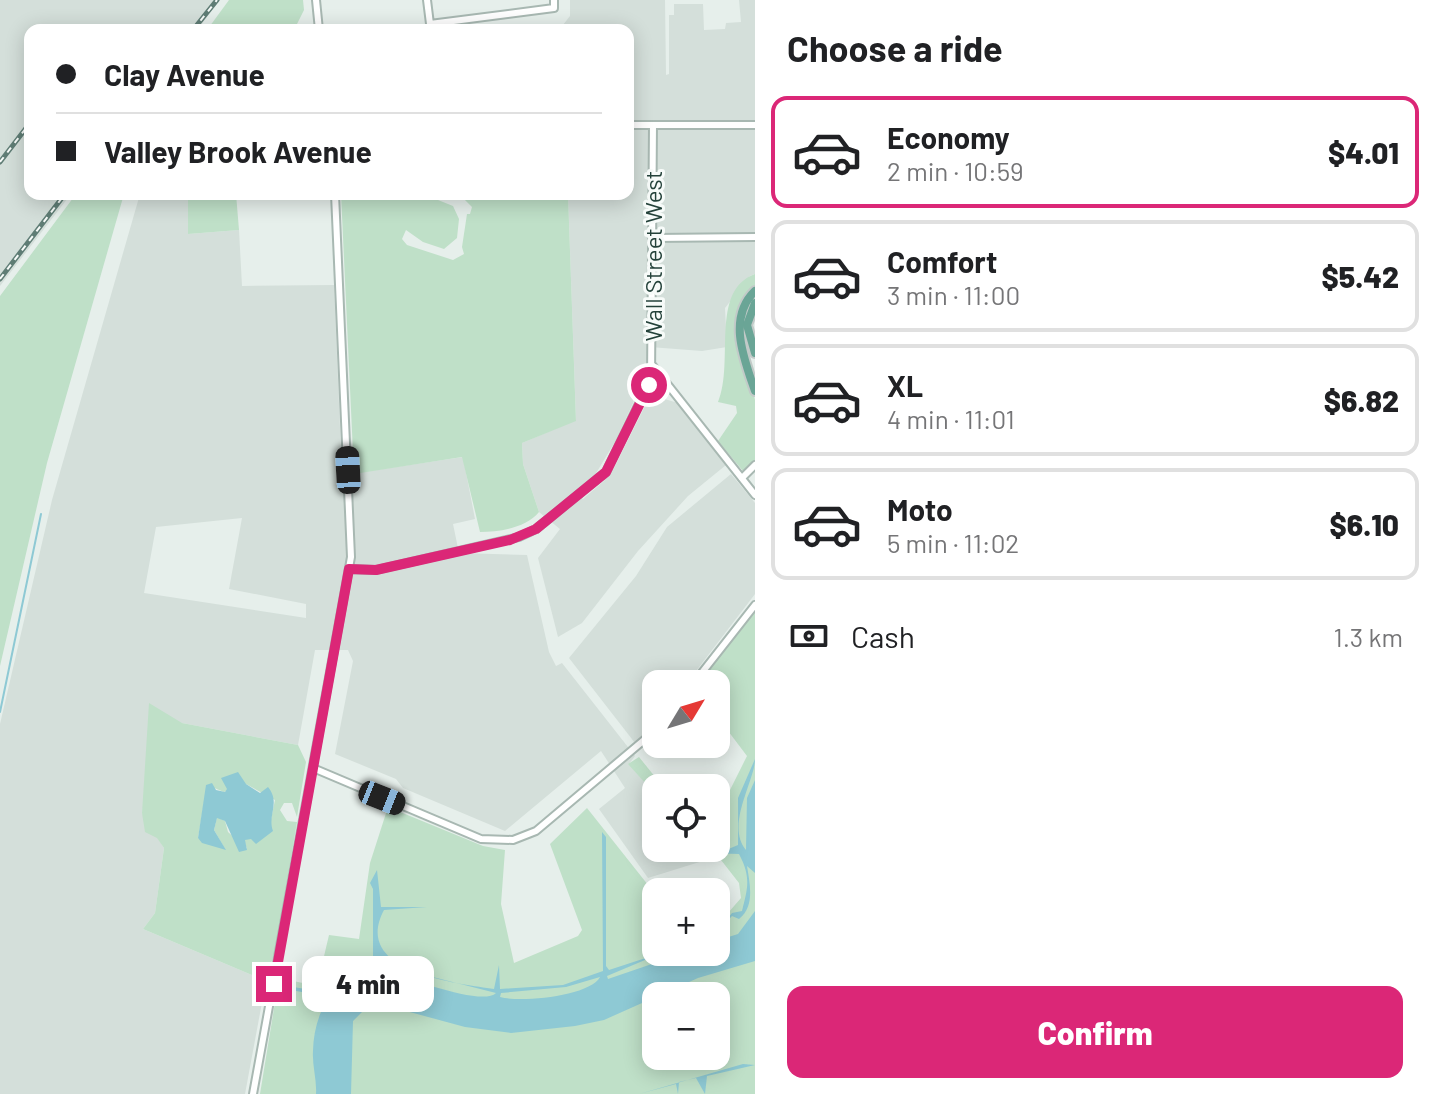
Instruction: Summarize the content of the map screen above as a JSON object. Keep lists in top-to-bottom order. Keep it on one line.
{"streets":{"street":["Wall Street West"]},"north":"top right","page":{"heading":"Choose a ride","banner":["Clay Avenue","Valley Brook Avenue"],"list":[{"name":"Economy","note":"2 min · 10:59","value":"$4.01"},{"name":"Comfort","note":"3 min · 11:00","value":"$5.42"},{"name":"XL","note":"4 min · 11:01","value":"$6.82"},{"name":"Moto","note":"5 min · 11:02","value":"$6.10"}],"pay":["Cash","1.3 km"],"map_buttons":["+","−"],"bubble":"4 min","buttons":"Confirm"}}
